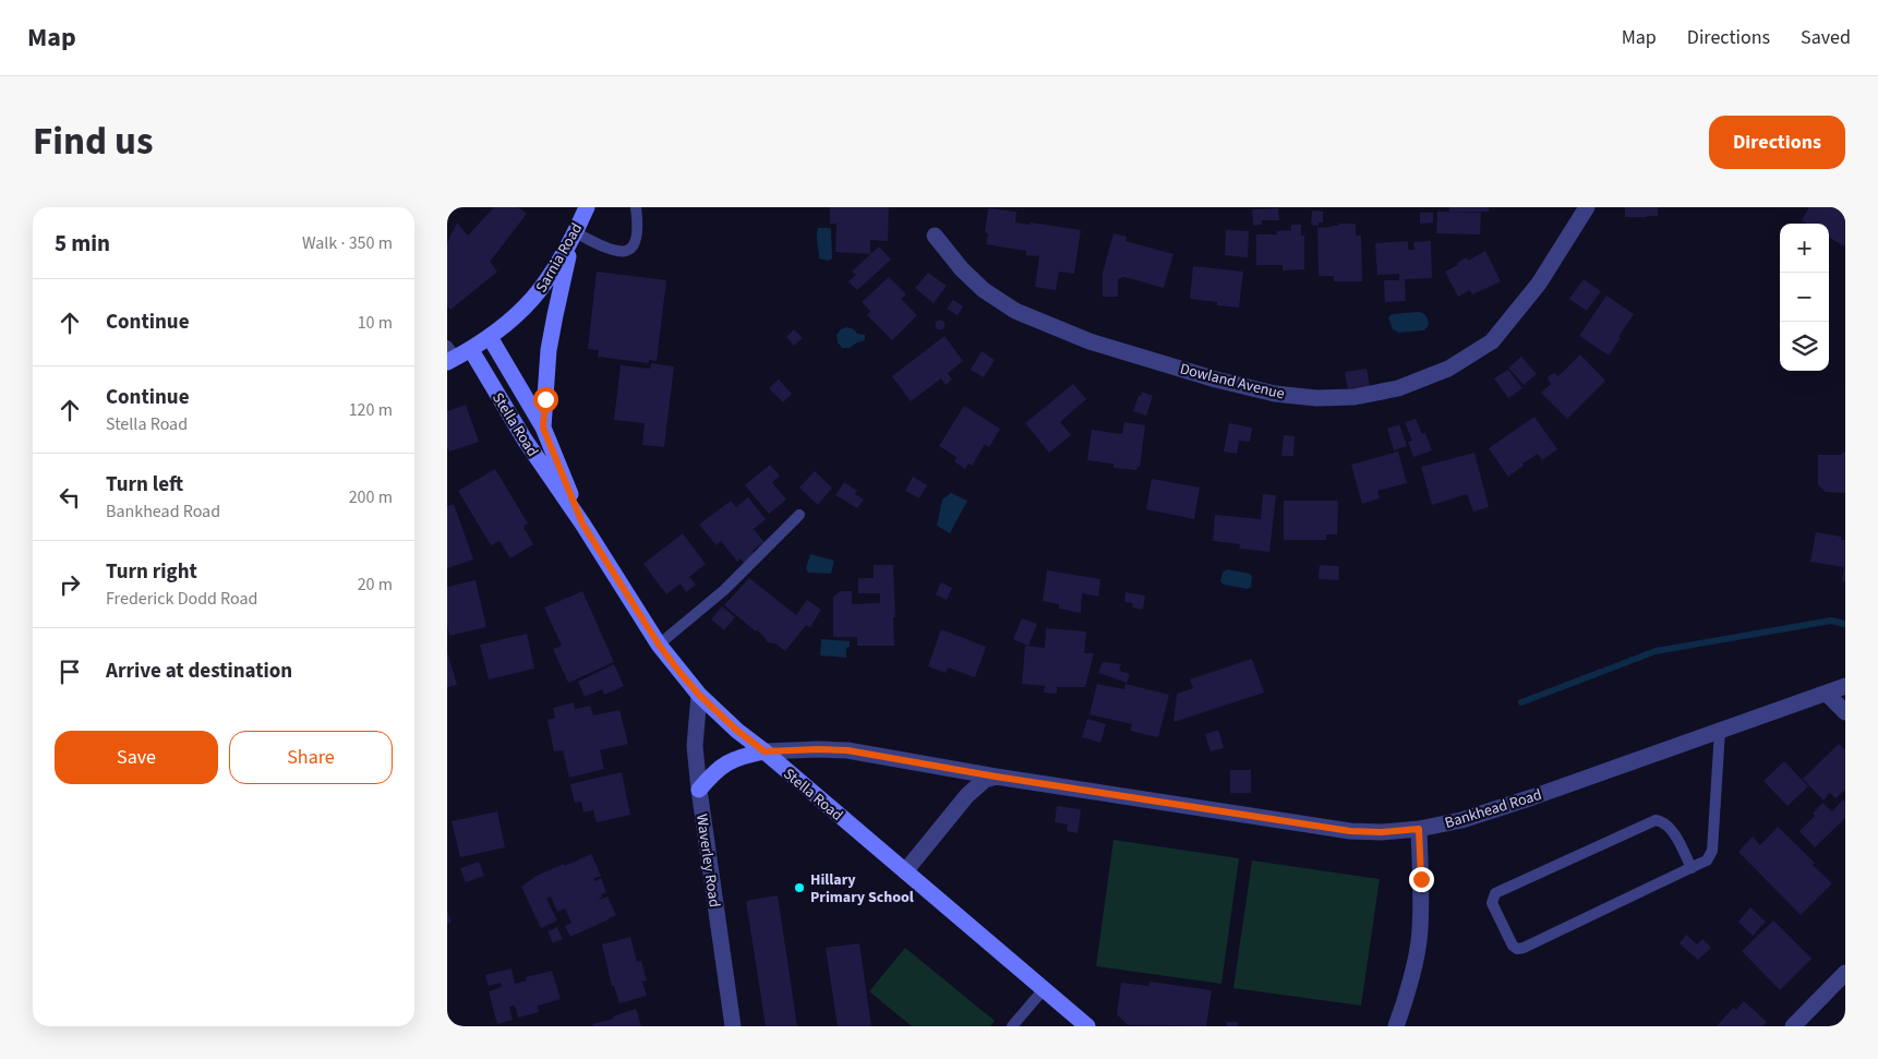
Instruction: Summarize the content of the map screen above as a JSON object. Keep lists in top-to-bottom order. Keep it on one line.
{"streets":{"main road":["Sarnia Road","Stella Road"],"street":["Dowland Avenue","Bankhead Road","Waverley Road"]},"crossings":[["Sarnia Road","Stella Road"],["Stella Road","Bankhead Road"],["Stella Road","Waverley Road"]],"places":["Hillary Primary School"],"page":{"header":"Map","nav":["Map","Directions","Saved"],"title":"Find us","buttons":["Directions",["Save","Share"]],"heading":["5 min","Walk · 350 m"],"map_buttons":["+","−"],"list":[["Continue","10 m"],["Continue","Stella Road","120 m"],["Turn left","Bankhead Road","200 m"],["Turn right","Frederick Dodd Road","20 m"],"Arrive at destination"]}}
